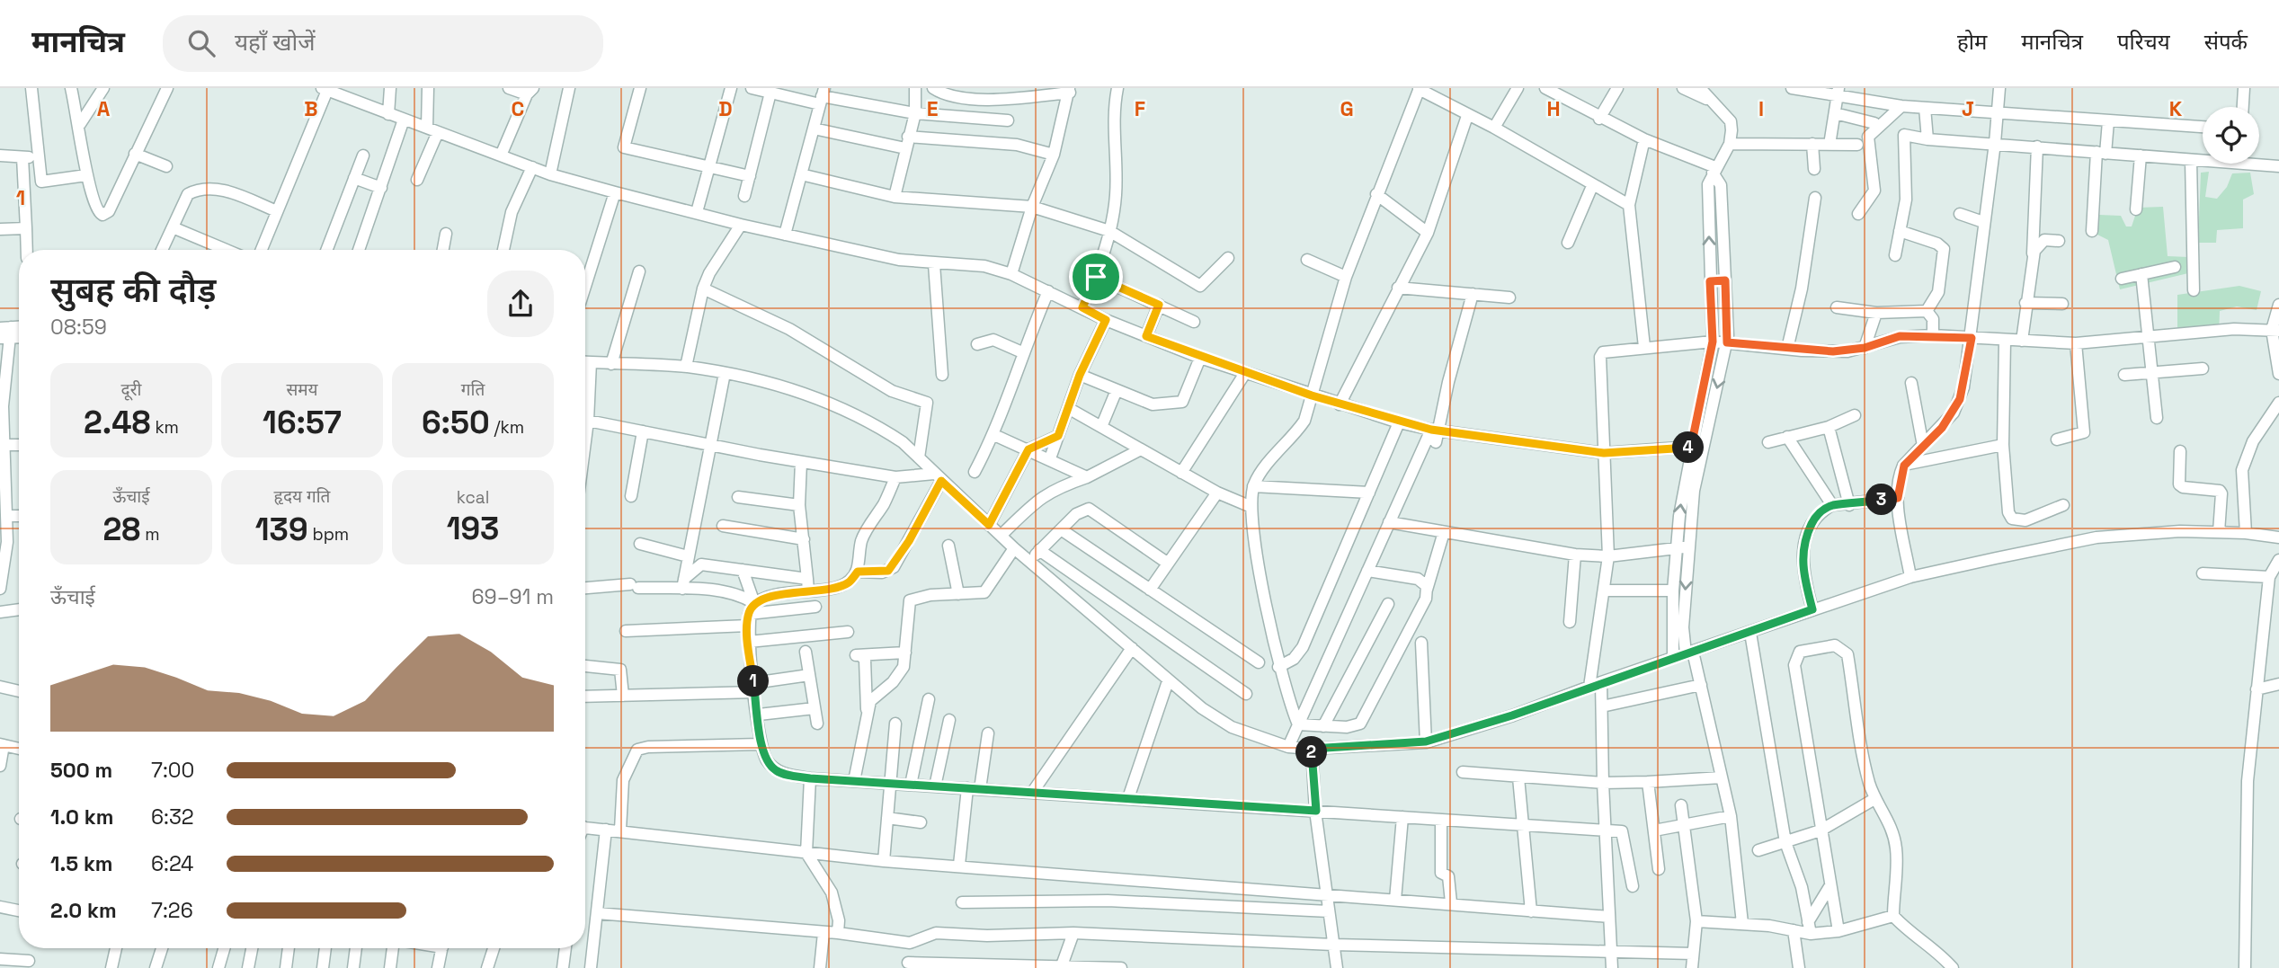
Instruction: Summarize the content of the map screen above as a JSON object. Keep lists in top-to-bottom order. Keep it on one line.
{"page":{"header":"मानचित्र","search":"यहाँ खोजें","nav":["होम","मानचित्र","परिचय","संपर्क"],"heading":["सुबह की दौड़","08:59"],"stats":[["दूरी","2.48 km"],["समय","16:57"],["गति","6:50 /km"],["ऊँचाई","28 m"],["हृदय गति","139 bpm"],["kcal","193"]],"pins":["4","3","1","2"],"chart":["ऊँचाई","69–91 m"],"list":[{"name":"500 m","note":"7:00"},{"name":"1.0 km","note":"6:32"},{"name":"1.5 km","note":"6:24"},{"name":"2.0 km","note":"7:26"}]},"grid":{"columns":["A","B","C","D","E","F","G","H","I","J","K"],"rows":["1"]}}
